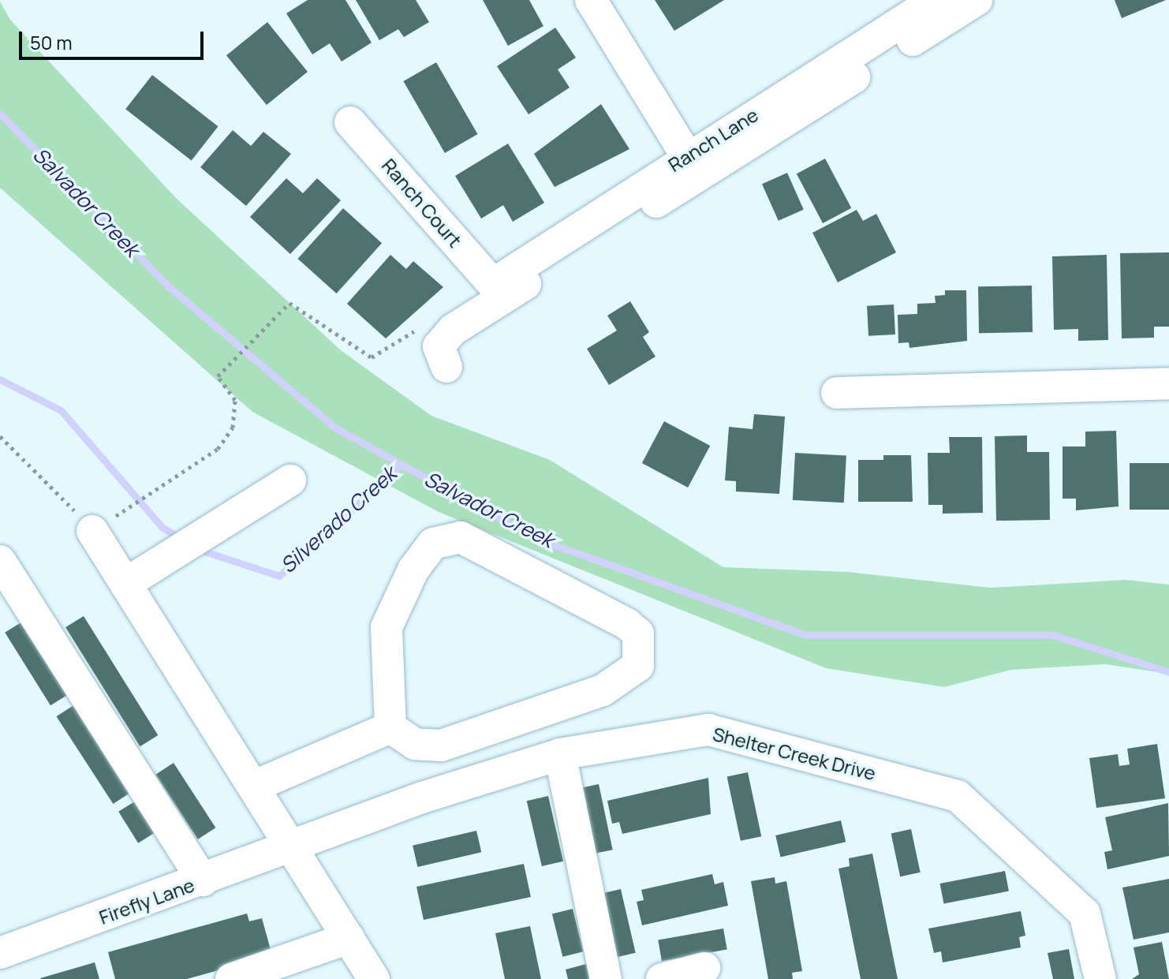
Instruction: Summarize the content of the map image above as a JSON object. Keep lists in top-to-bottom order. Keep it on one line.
{"streets":{"street":["Ranch Lane","Ranch Court","Shelter Creek Drive","Firefly Lane"]},"crossings":[["Ranch Lane","Ranch Court"],["Shelter Creek Drive","Firefly Lane"]],"water":["Salvador Creek","Silverado Creek"],"scale_bar":"50 m"}
